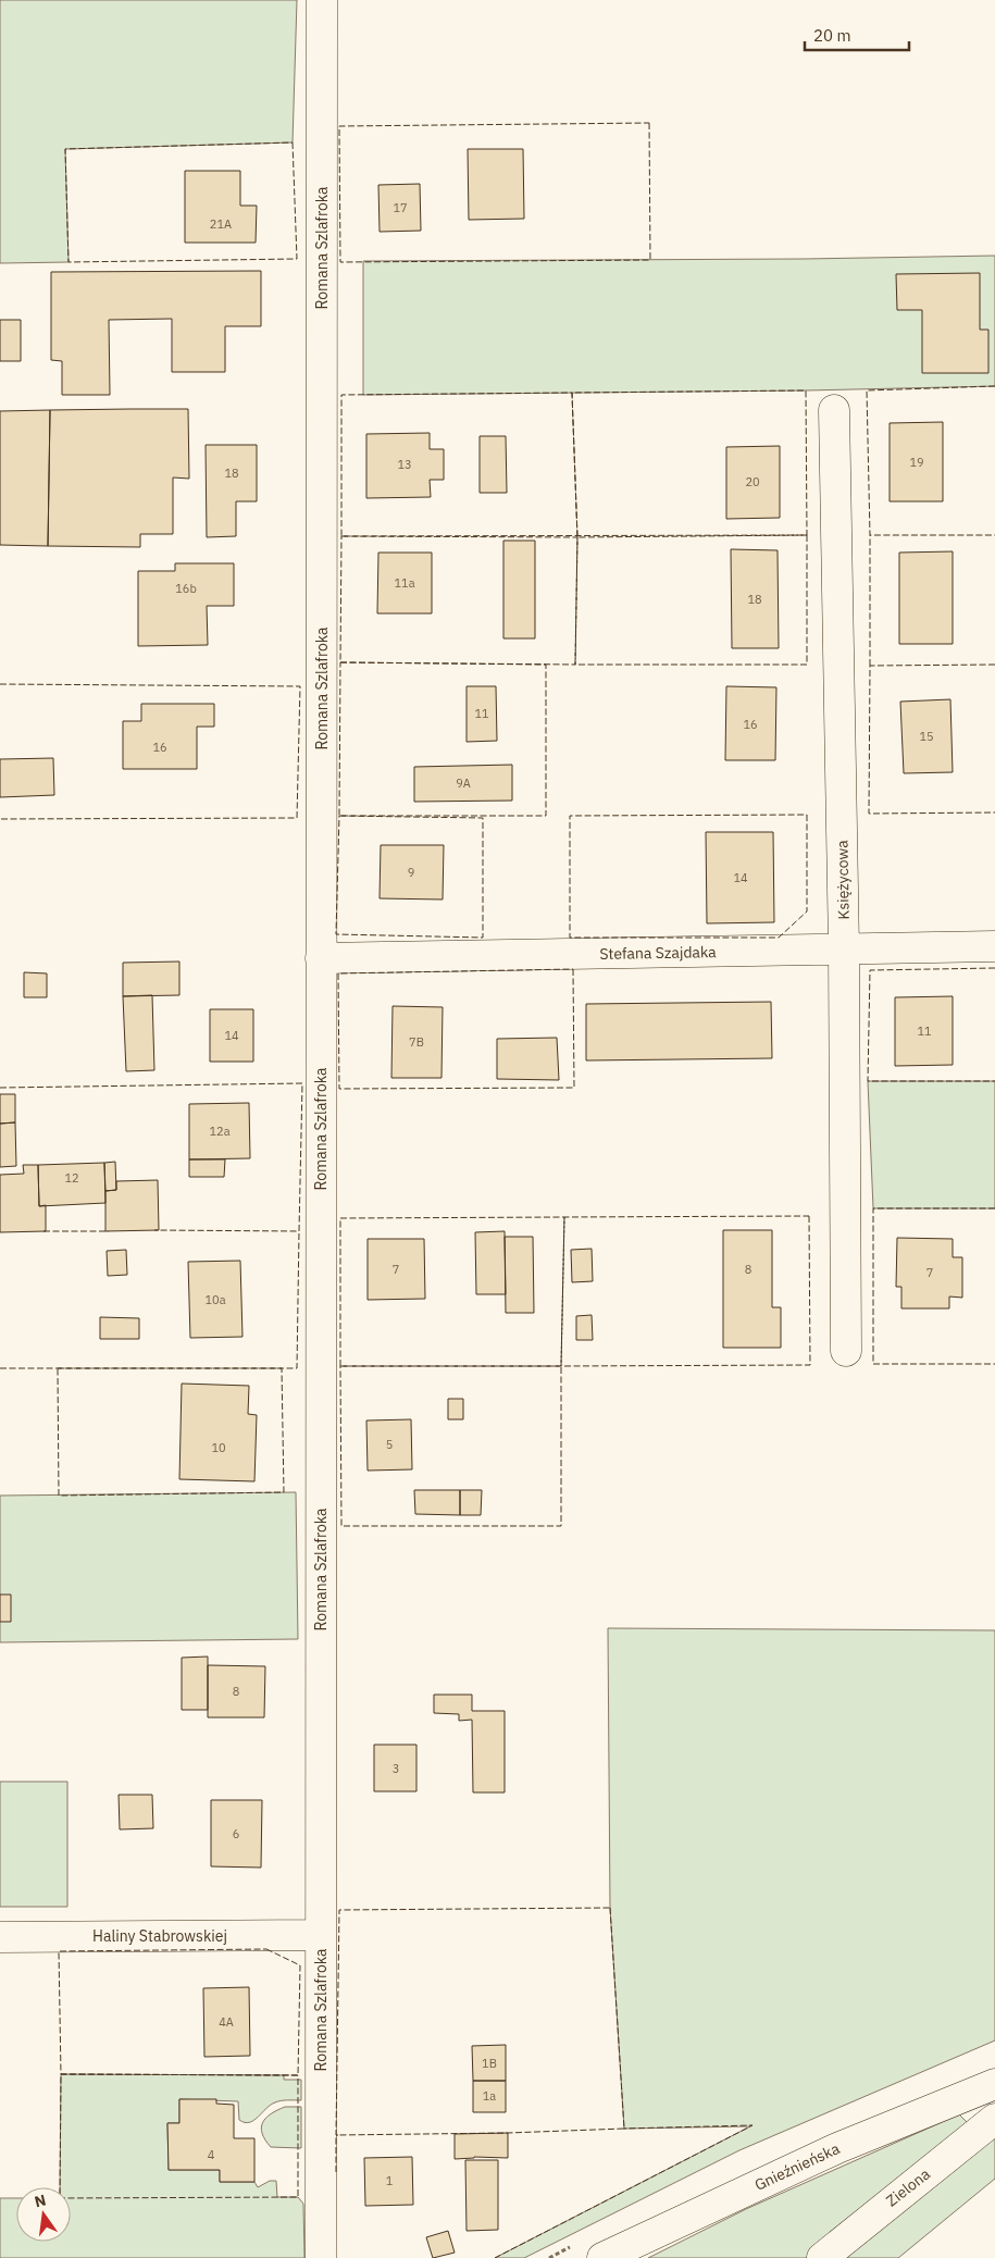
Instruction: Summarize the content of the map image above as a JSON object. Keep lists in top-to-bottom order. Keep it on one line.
{"streets":{"street":["Romana Szlafroka","Księżycowa","Stefana Szajdaka","Haliny Stabrowskiej","Gnieźnieńska","Zielona"]},"crossings":[["Romana Szlafroka","Stefana Szajdaka"],["Romana Szlafroka","Haliny Stabrowskiej"],["Księżycowa","Stefana Szajdaka"]],"house_numbers":["17","21A","19","13","18","20","11a","16b","18","11","16","15","16","9A","9","14","11","14","7B","12a","12","7","8","7","10a","5","10","8","3","6","4A","1B","1a","4","1"],"scale_bar":"20 m","north":"top"}
